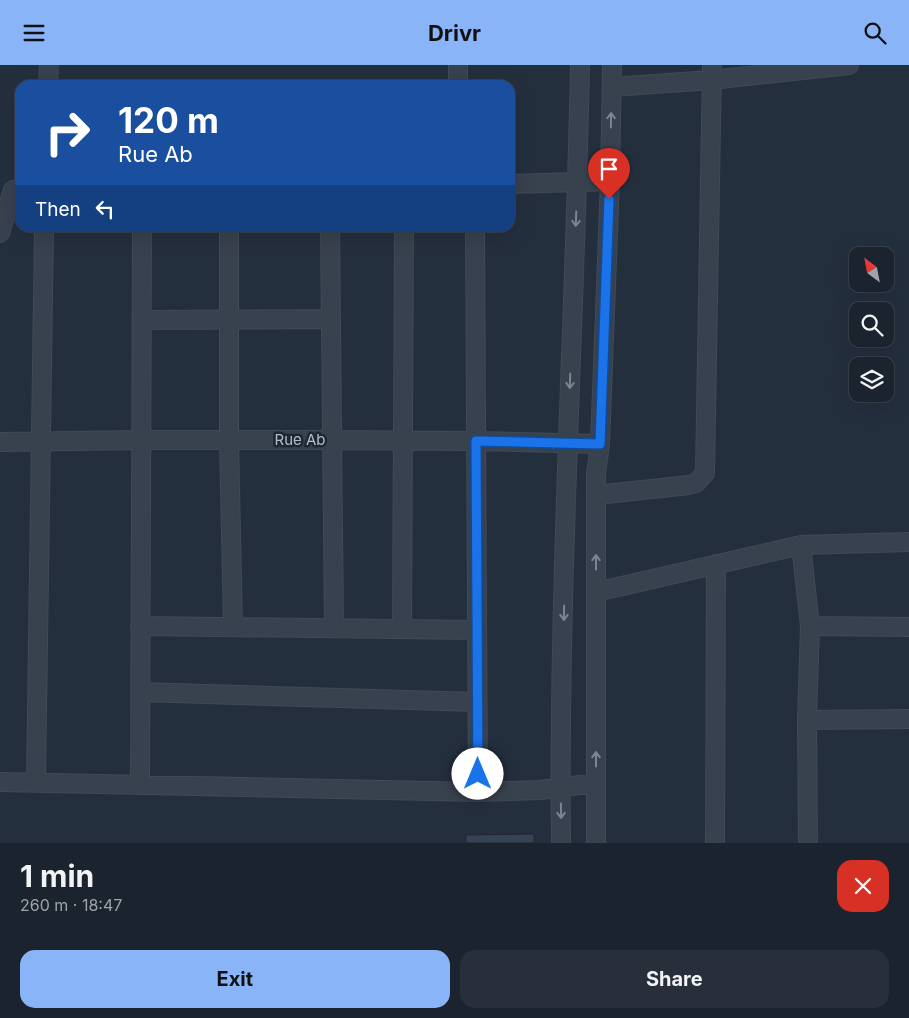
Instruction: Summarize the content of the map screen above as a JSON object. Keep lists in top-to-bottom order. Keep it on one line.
{"streets":{"street":["Rue Ab"]},"north":"top left","page":{"header":"Drivr","turn":["120 m","Rue Ab"],"then":"Then","heading":["1 min","260 m · 18:47"],"buttons":["Exit","Share"]}}
